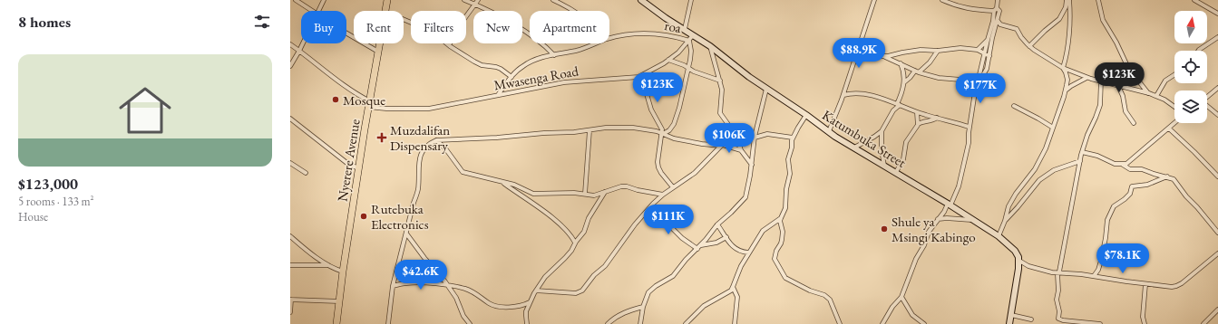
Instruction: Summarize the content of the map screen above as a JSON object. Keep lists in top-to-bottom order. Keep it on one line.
{"streets":{"main road":["Katumbuka Street","Nyerere Avenue"],"street":["roa","Mwasenga Road"]},"crossings":[["roa","Mwasenga Road"],["roa","Katumbuka Street"],["Mwasenga Road","Katumbuka Street"],["Mwasenga Road","Nyerere Avenue"]],"places":{"other":["Mosque","Rutebuka Electronics","Shule ya Msingi Kabingo"],"health":["Muzdalifan Dispensary"]},"north":"top","page":{"heading":"8 homes","chip":["Buy","Rent","Filters","New","Apartment"],"price":["$88.9K","$123K","$123K","$177K","$106K","$111K","$78.1K","$42.6K"],"list":[{"name":"$123,000","note":"5 rooms · 133 m² · House"}]}}
